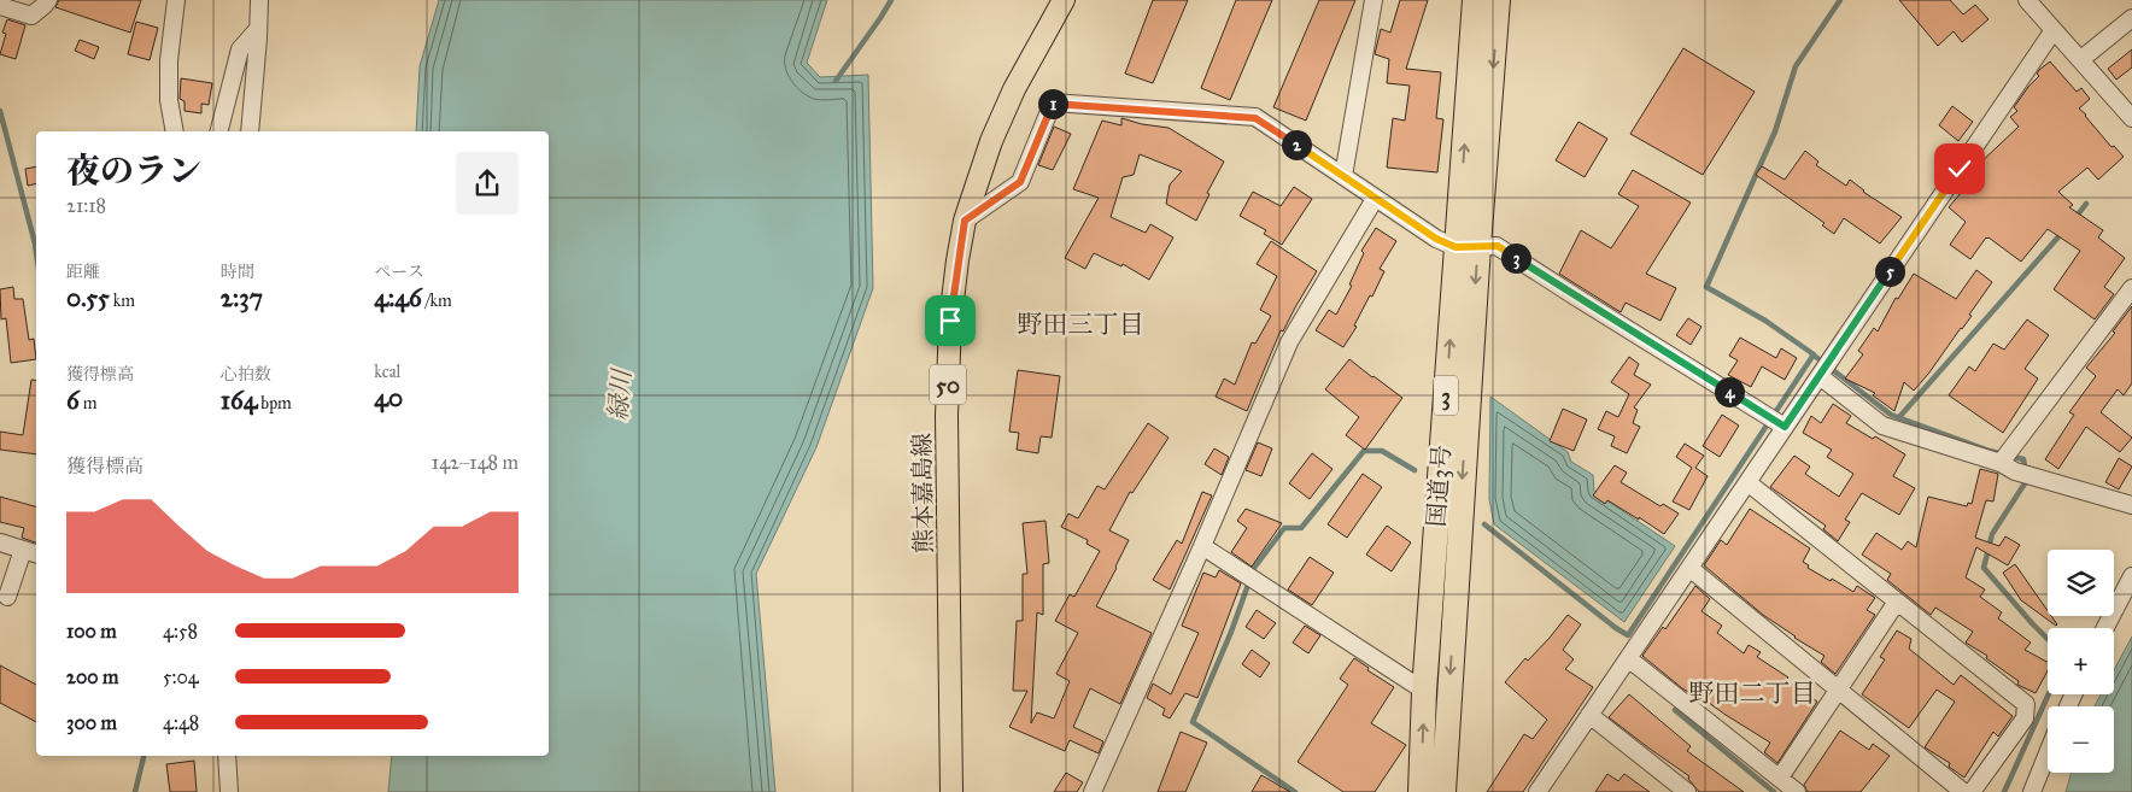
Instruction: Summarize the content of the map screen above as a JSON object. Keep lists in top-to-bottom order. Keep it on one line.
{"streets":{"highway":["3","国道3号"],"main road":["50","熊本嘉島線"]},"districts":["野田三丁目","野田二丁目"],"water":["緑川"],"page":{"pins":["1","2","3","5","4"],"heading":["夜のラン","21:18"],"stats":[["距離","0.55 km"],["時間","2:37"],["ペース","4:46 /km"],["獲得標高","6 m"],["心拍数","164 bpm"],["kcal","40"]],"chart":["獲得標高","142–148 m"],"map_buttons":["+","−"],"list":[{"name":"100 m","note":"4:58"},{"name":"200 m","note":"5:04"},{"name":"300 m","note":"4:48"}]}}
